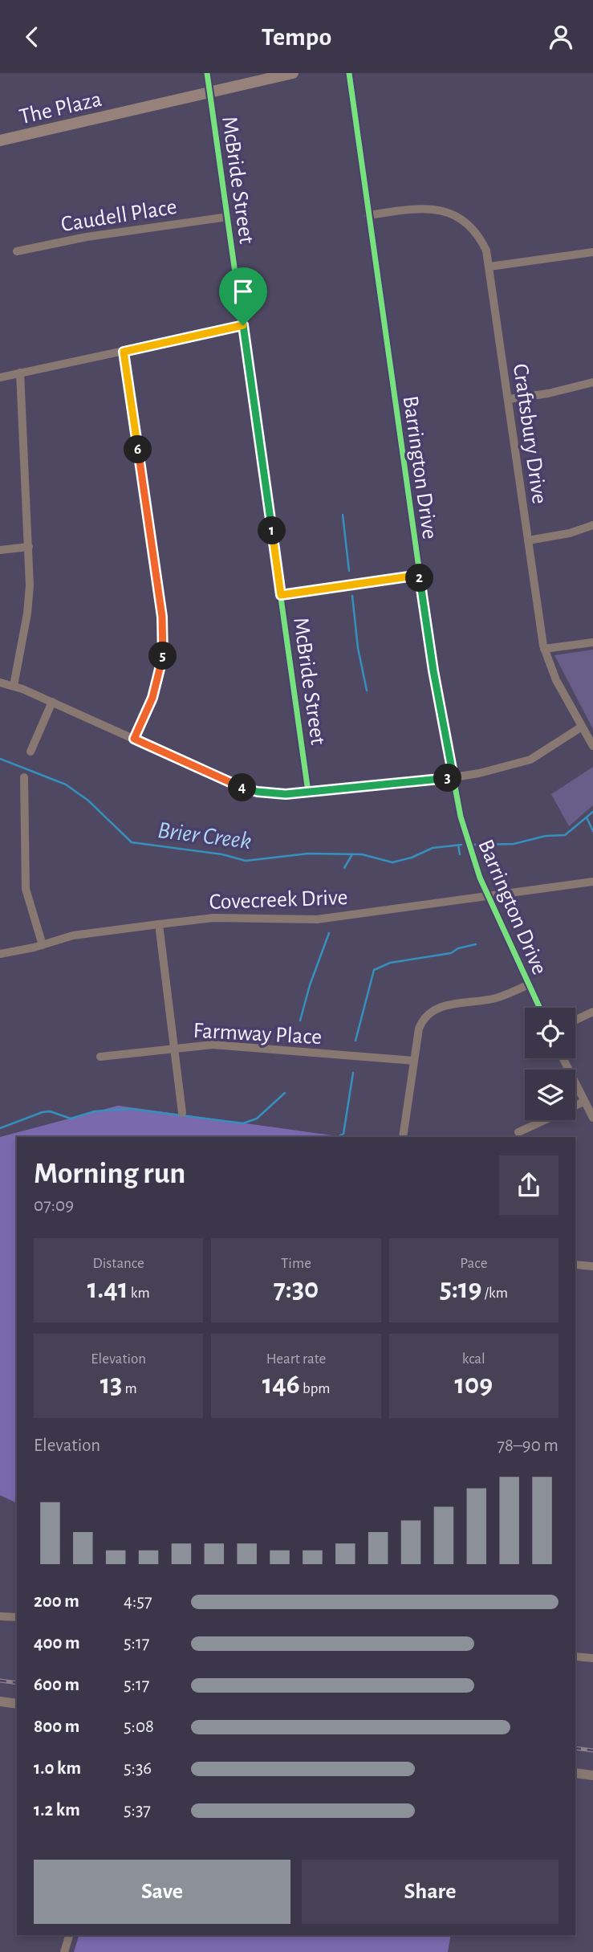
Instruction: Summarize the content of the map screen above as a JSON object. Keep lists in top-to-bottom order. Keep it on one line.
{"streets":{"main road":["The Plaza"],"street":["McBride Street","Caudell Place","Craftsbury Drive","Barrington Drive","Covecreek Drive","Farmway Place"]},"crossings":[["The Plaza","McBride Street"],["McBride Street","Caudell Place"],["Craftsbury Drive","Barrington Drive"],["Barrington Drive","Covecreek Drive"]],"water":["Brier Creek"],"page":{"header":"Tempo","pins":["6","1","2","5","3","4"],"heading":["Morning run","07:09"],"stats":[["Distance","1.41 km"],["Time","7:30"],["Pace","5:19 /km"],["Elevation","13 m"],["Heart rate","146 bpm"],["kcal","109"]],"chart":["Elevation","78–90 m"],"list":[{"name":"200 m","note":"4:57"},{"name":"400 m","note":"5:17"},{"name":"600 m","note":"5:17"},{"name":"800 m","note":"5:08"},{"name":"1.0 km","note":"5:36"},{"name":"1.2 km","note":"5:37"}],"buttons":["Save","Share"]}}
